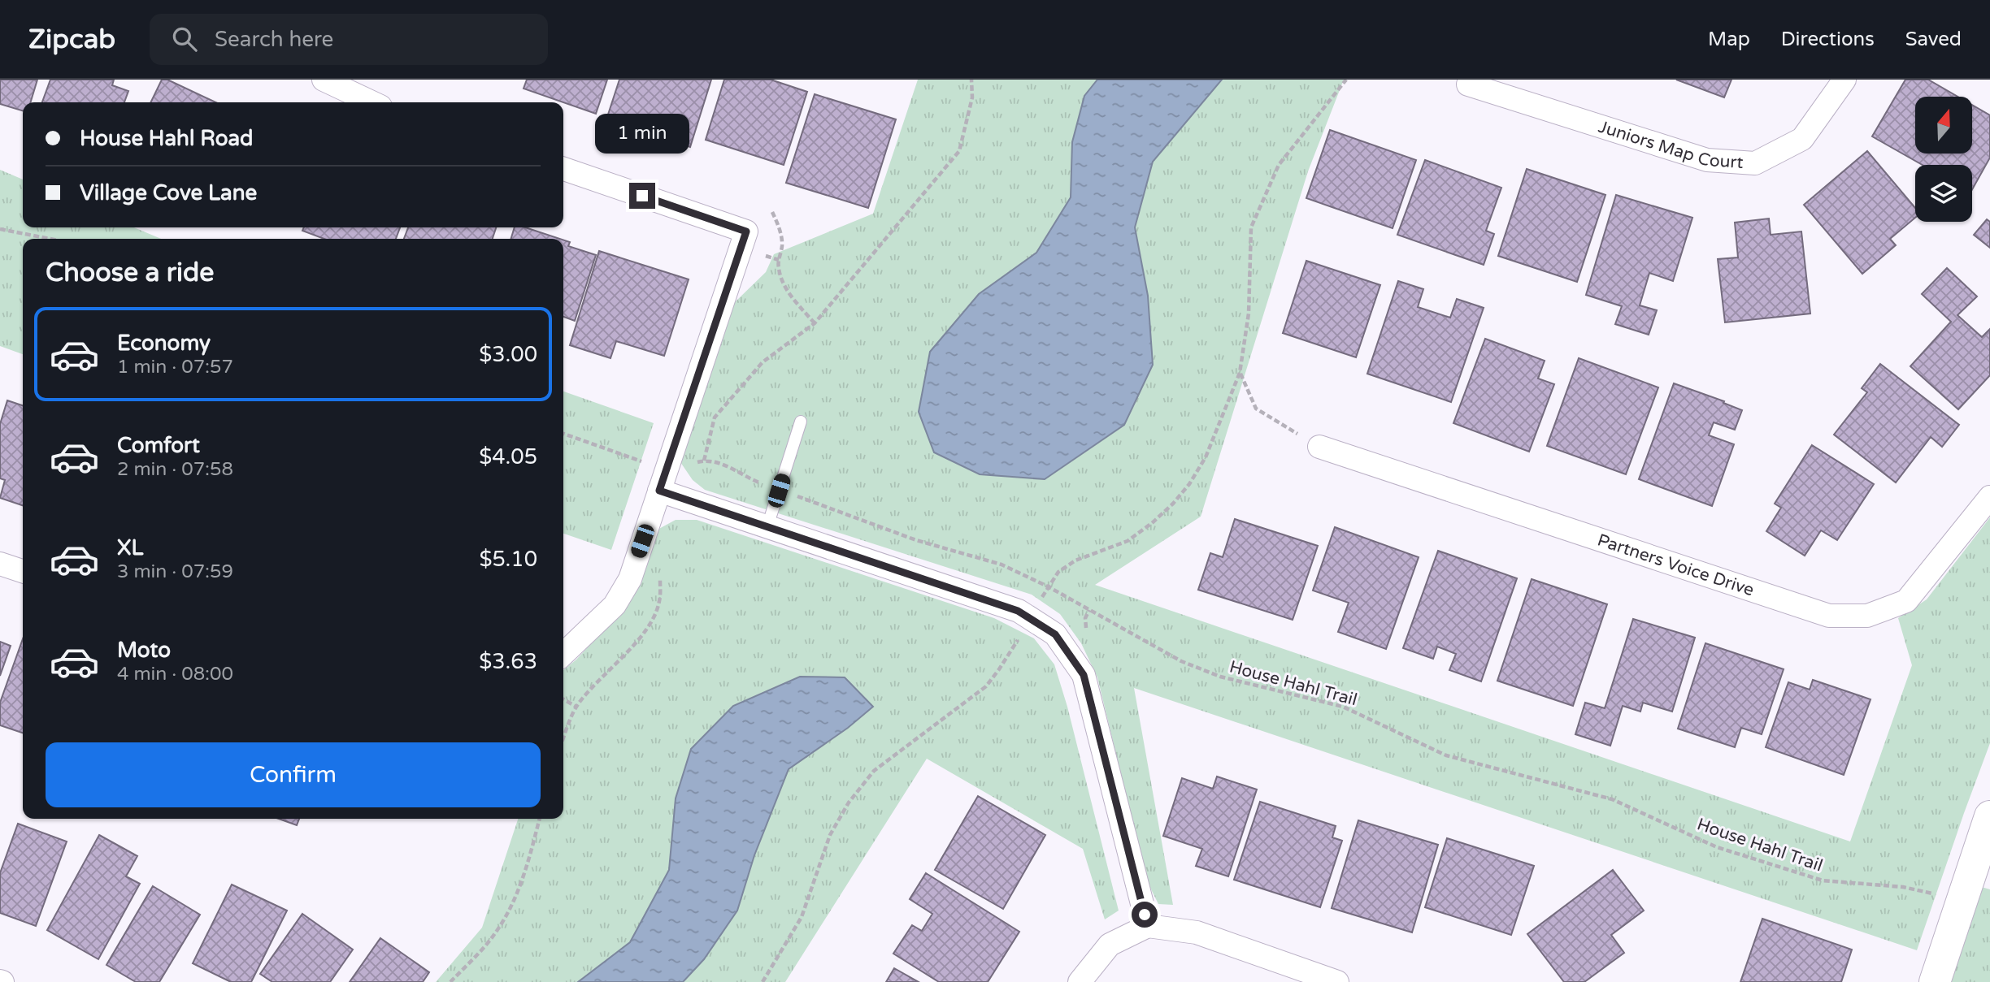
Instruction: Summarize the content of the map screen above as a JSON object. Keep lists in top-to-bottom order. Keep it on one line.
{"streets":{"street":["Juniors Map Court","Partners Voice Drive"],"path":["House Hahl Trail"]},"north":"top","page":{"header":"Zipcab","search":"Search here","nav":["Map","Directions","Saved"],"banner":["House Hahl Road","Village Cove Lane"],"bubble":"1 min","heading":"Choose a ride","list":[{"name":"Economy","note":"1 min · 07:57","value":"$3.00"},{"name":"Comfort","note":"2 min · 07:58","value":"$4.05"},{"name":"XL","note":"3 min · 07:59","value":"$5.10"},{"name":"Moto","note":"4 min · 08:00","value":"$3.63"}],"buttons":"Confirm"}}
